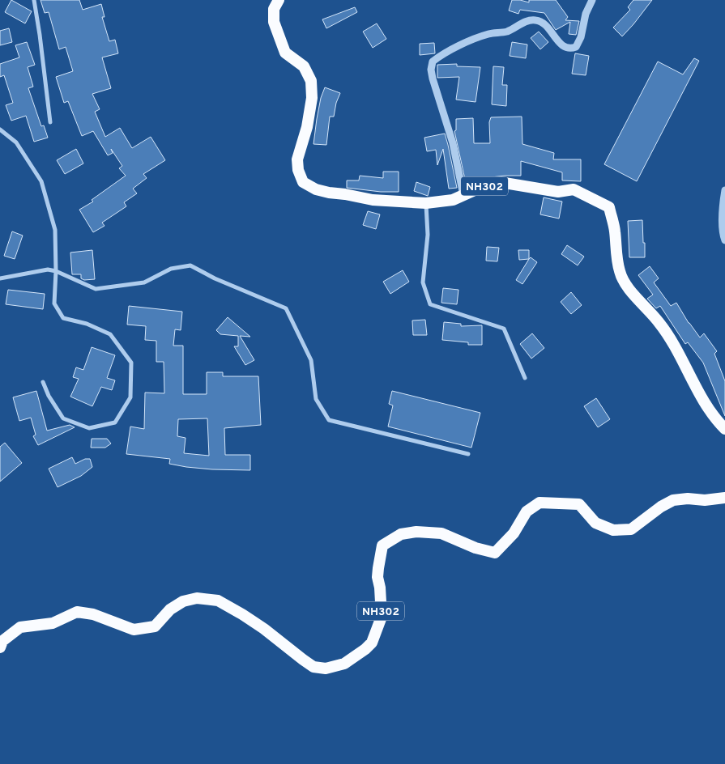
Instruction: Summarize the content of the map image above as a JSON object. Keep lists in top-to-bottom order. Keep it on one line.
{"streets":{"highway":["NH302"]}}
